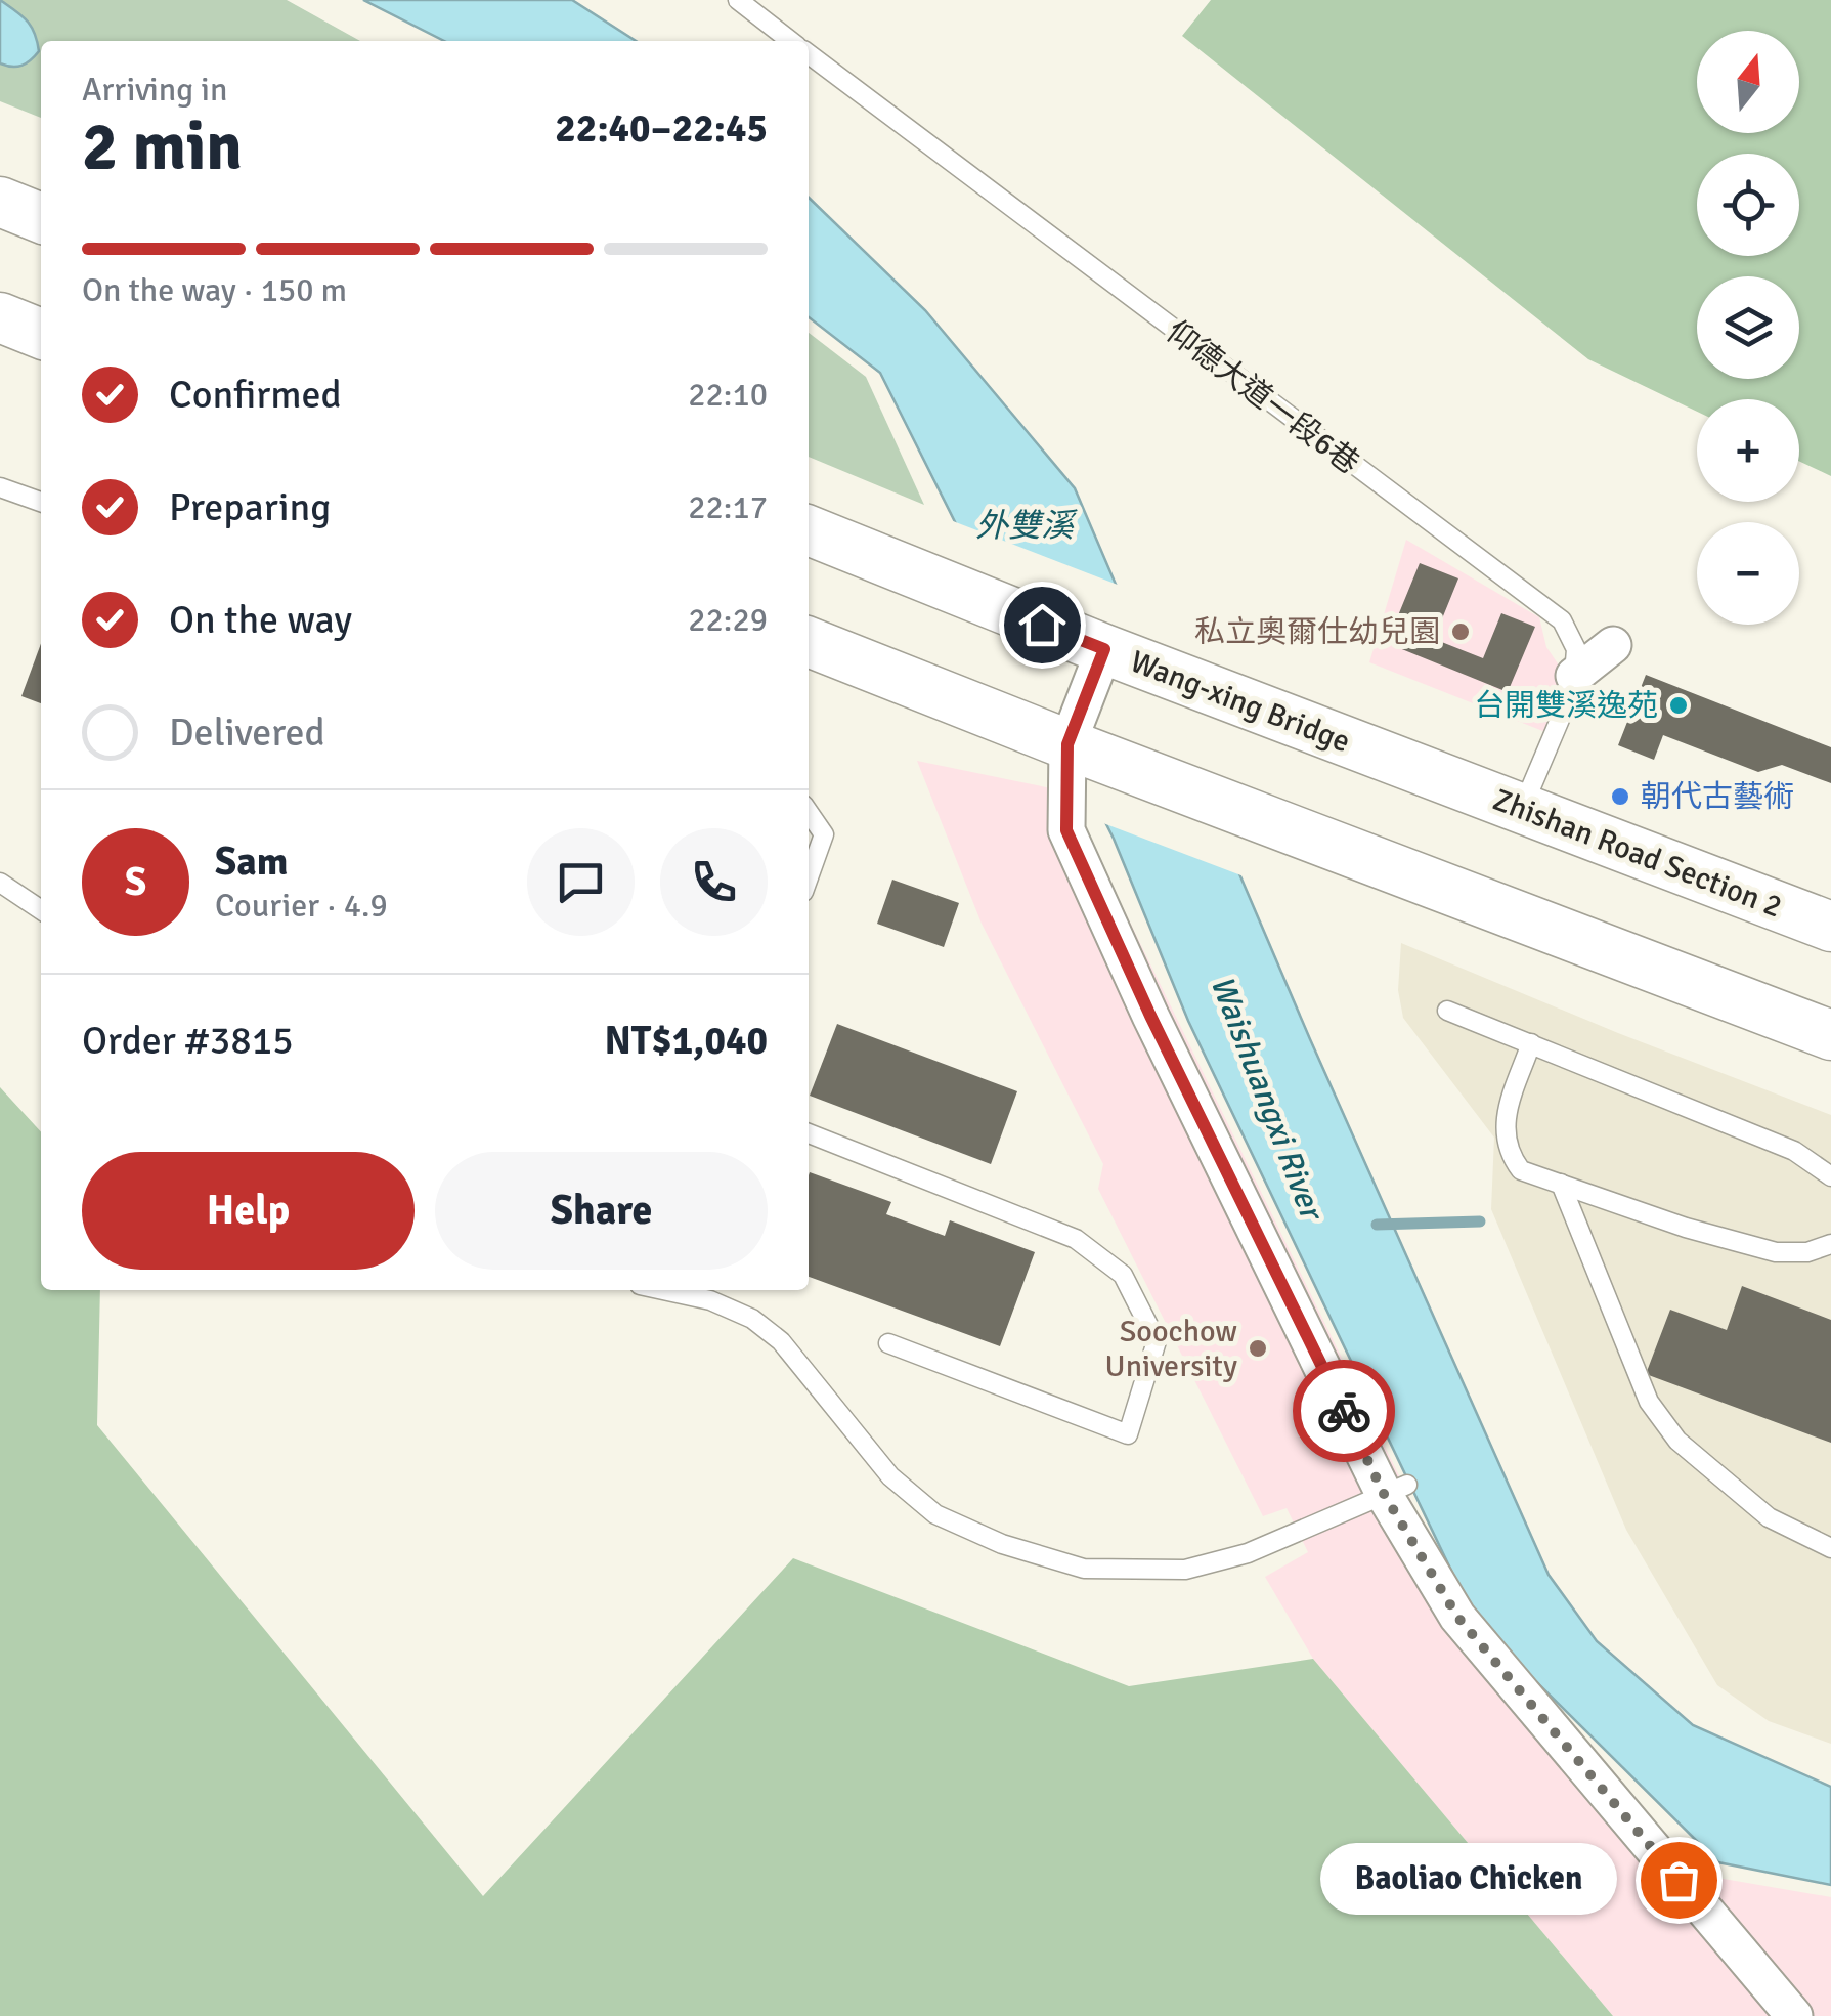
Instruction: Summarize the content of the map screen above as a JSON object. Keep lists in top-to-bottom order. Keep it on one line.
{"streets":{"main road":["Wang-xing Bridge","Zhishan Road Section 2"],"lane":["仰德大道一段6巷"]},"crossings":[["仰德大道一段6巷","Zhishan Road Section 2"],["Wang-xing Bridge","Zhishan Road Section 2"]],"water":["外雙溪","Waishuangxi River"],"places":["私立奧爾仕幼兒園","台開雙溪逸苑","朝代古藝術","Soochow University","Baoliao Chicken"],"north":"top","page":{"map_buttons":["+","−"],"heading":["2 min","Arriving in","22:40–22:45"],"panel":["Sam","Courier · 4.9","Order #3815","NT$1,040"],"bar":"On the way · 150 m","list":[["Confirmed","22:10"],["Preparing","22:17"],["On the way","22:29"],"Delivered"],"round":"S","buttons":["Help","Share"],"bubble":"Baoliao Chicken"}}
